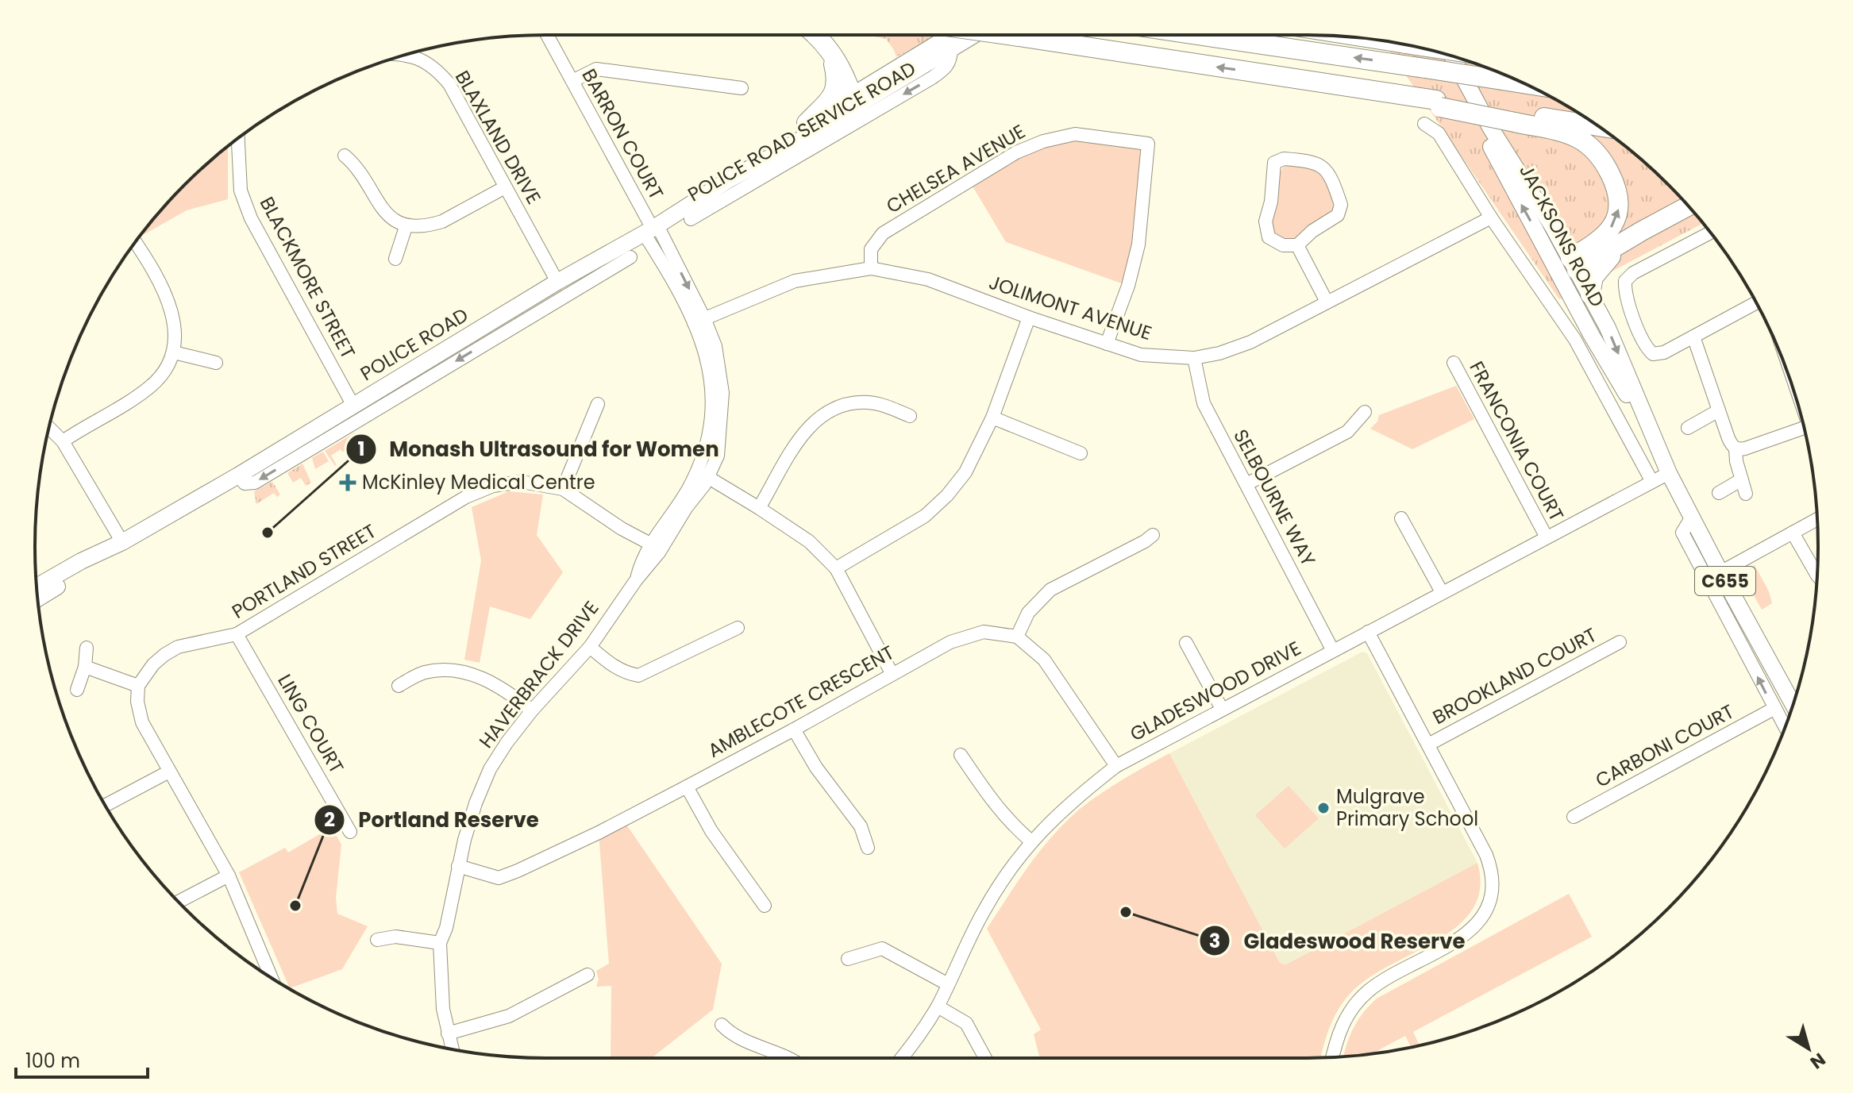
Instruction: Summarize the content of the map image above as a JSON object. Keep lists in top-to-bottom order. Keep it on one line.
{"streets":{"main road":["JACKSONS ROAD","POLICE ROAD","C655"],"street":["POLICE ROAD SERVICE ROAD","BARRON COURT","BLAXLAND DRIVE","CHELSEA AVENUE","BLACKMORE STREET","JOLIMONT AVENUE","FRANCONIA COURT","SELBOURNE WAY","PORTLAND STREET","HAVERBRACK DRIVE","BROOKLAND COURT","GLADESWOOD DRIVE","AMBLECOTE CRESCENT","LING COURT","CARBONI COURT"]},"crossings":[["POLICE ROAD SERVICE ROAD","POLICE ROAD"],["BARRON COURT","POLICE ROAD"],["BARRON COURT","HAVERBRACK DRIVE"],["BLAXLAND DRIVE","POLICE ROAD"],["CHELSEA AVENUE","JOLIMONT AVENUE"],["JACKSONS ROAD","GLADESWOOD DRIVE"],["BLACKMORE STREET","POLICE ROAD"],["JOLIMONT AVENUE","SELBOURNE WAY"],["JOLIMONT AVENUE","HAVERBRACK DRIVE"],["POLICE ROAD","HAVERBRACK DRIVE"],["FRANCONIA COURT","GLADESWOOD DRIVE"],["SELBOURNE WAY","GLADESWOOD DRIVE"],["PORTLAND STREET","HAVERBRACK DRIVE"],["PORTLAND STREET","LING COURT"],["HAVERBRACK DRIVE","AMBLECOTE CRESCENT"]],"one_way":["POLICE ROAD SERVICE ROAD"],"places":{"health":["McKinley Medical Centre"],"other":["Monash Ultrasound for Women","Mulgrave Primary School","Portland Reserve","Gladeswood Reserve"]},"scale_bar":"100 m","north":"bottom right"}
